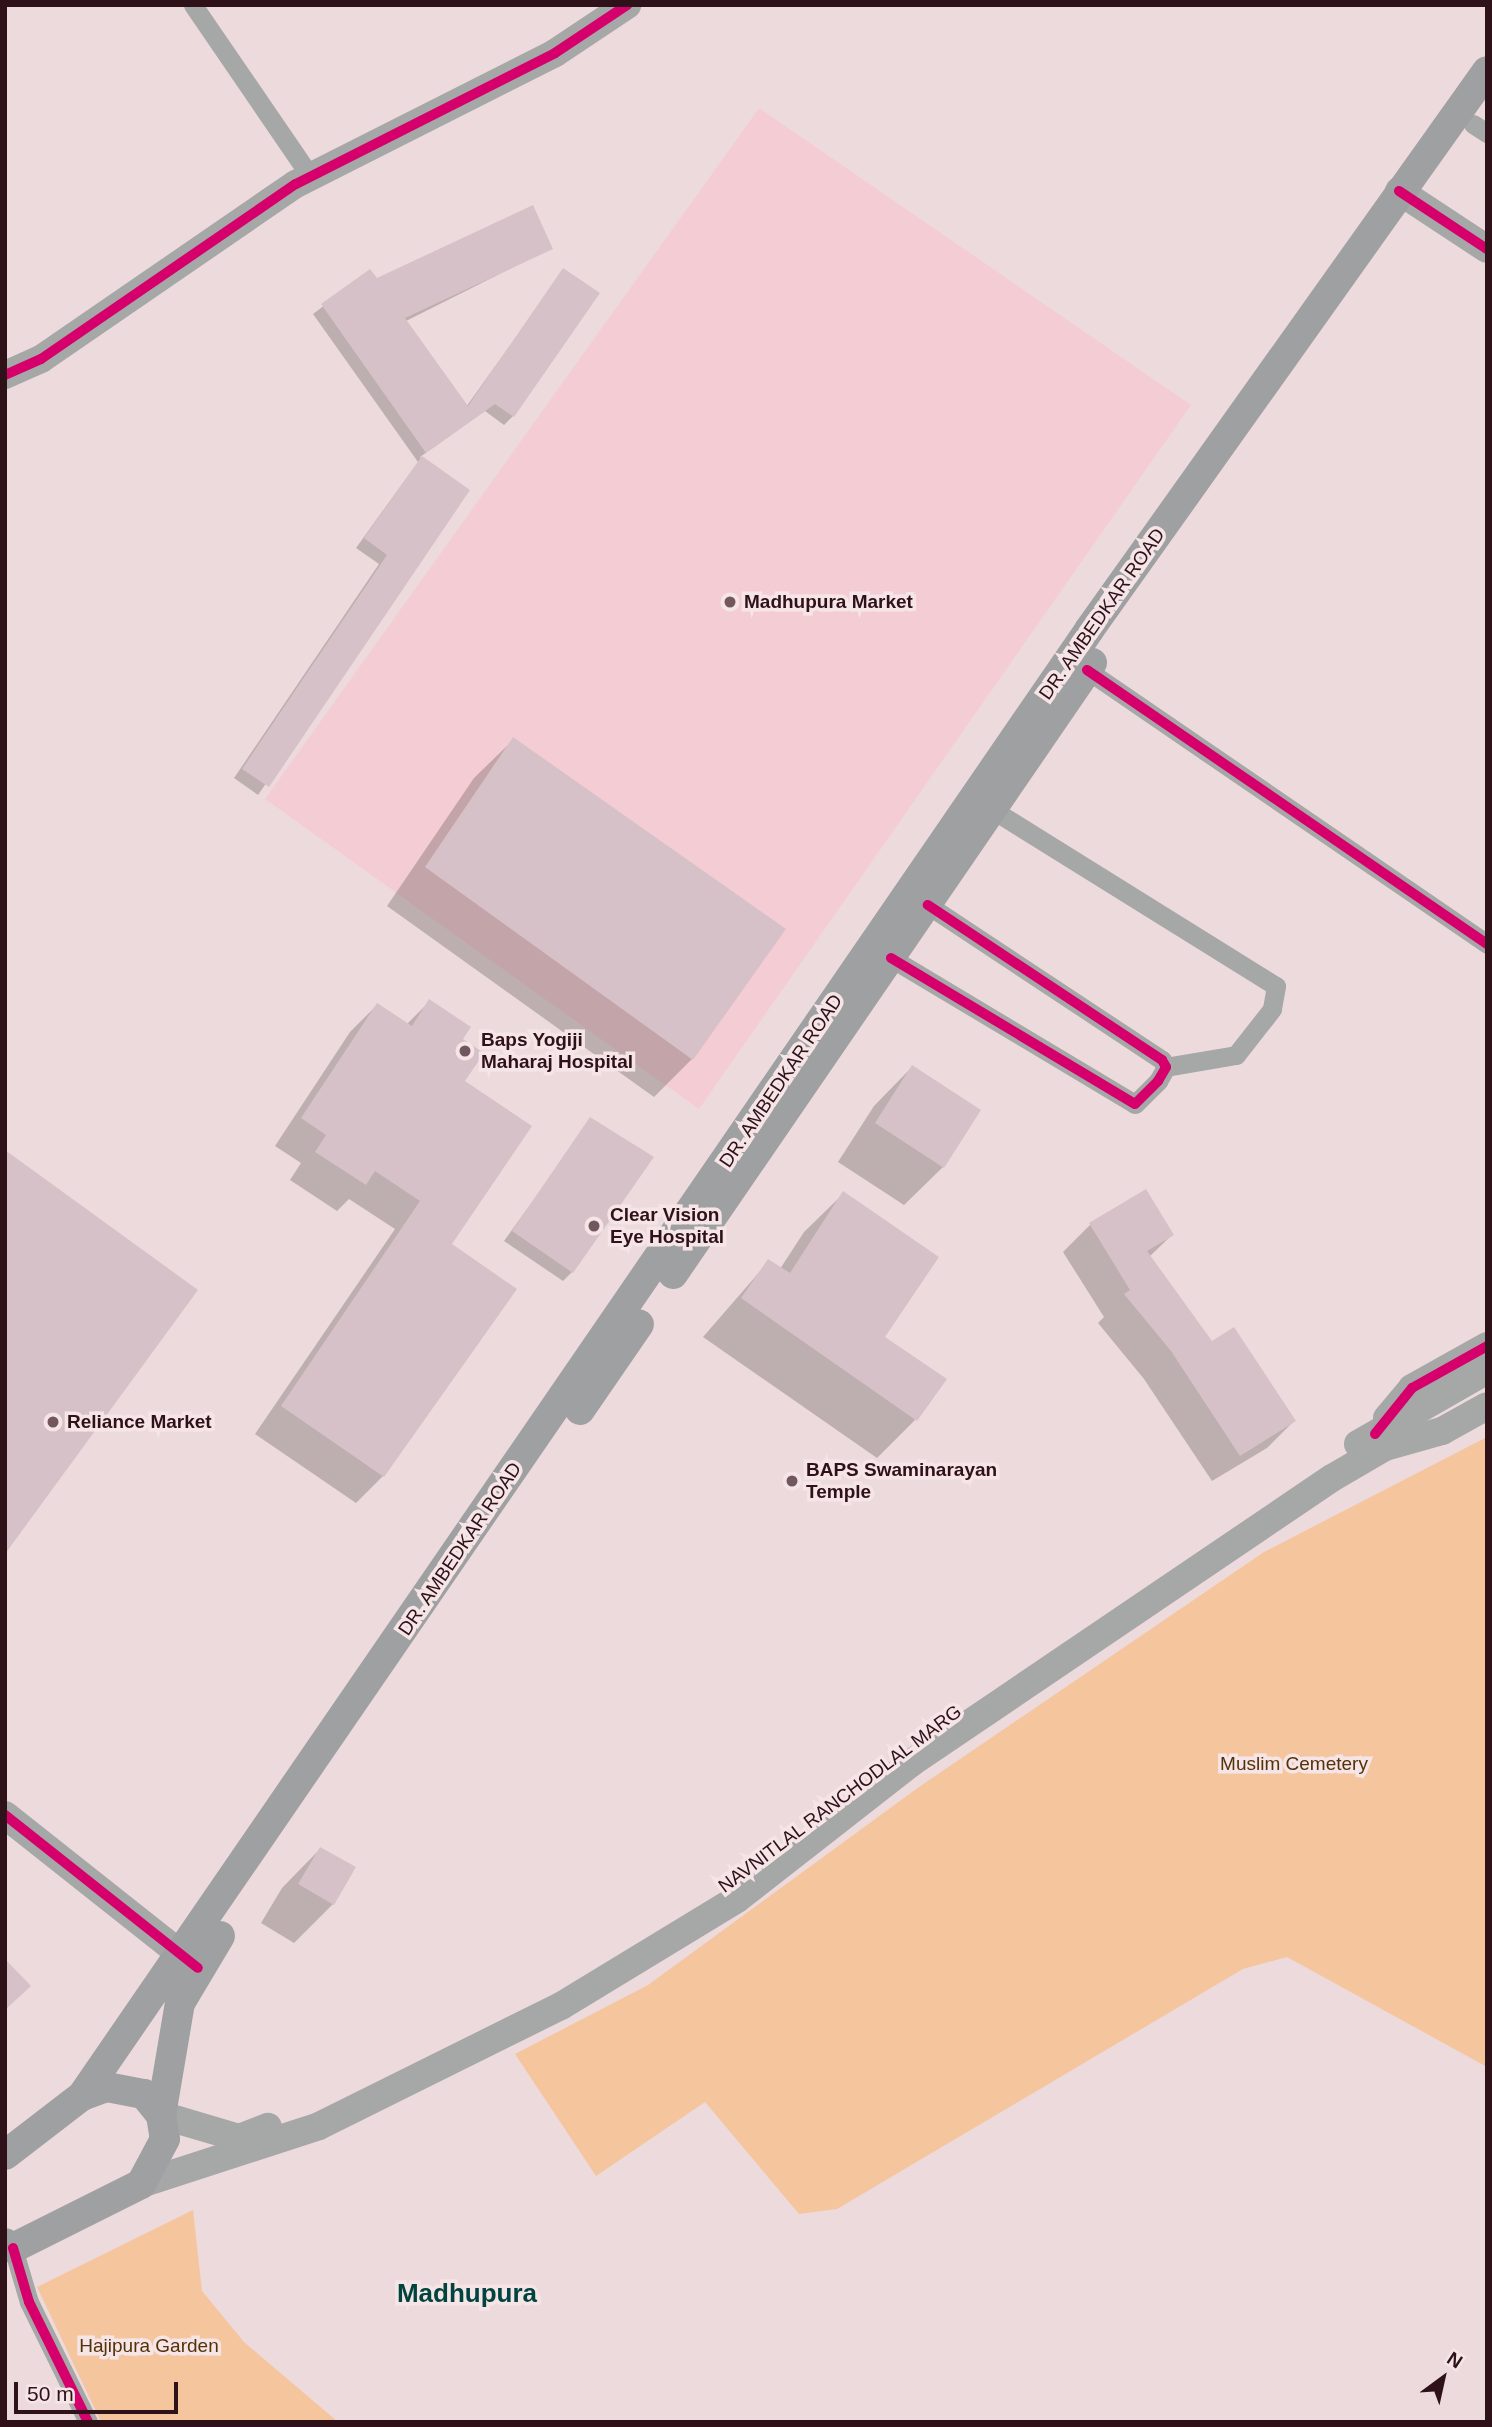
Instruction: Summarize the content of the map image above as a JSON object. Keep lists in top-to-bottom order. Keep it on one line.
{"streets":{"main road":["DR. AMBEDKAR ROAD","NAVNITLAL RANCHODLAL MARG"]},"crossings":[["DR. AMBEDKAR ROAD","NAVNITLAL RANCHODLAL MARG"]],"districts":["Madhupura"],"parks":["Muslim Cemetery","Hajipura Garden"],"places":["Madhupura Market","Baps Yogiji Maharaj Hospital","Clear Vision Eye Hospital","Reliance Market","BAPS Swaminarayan Temple"],"scale_bar":"50 m","north":"top right"}
